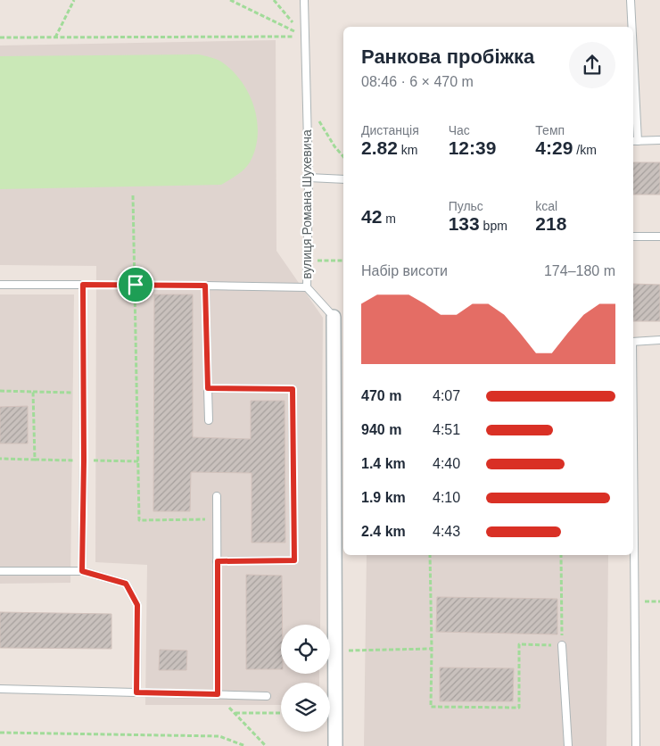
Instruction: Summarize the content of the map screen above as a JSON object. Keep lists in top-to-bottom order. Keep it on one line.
{"streets":{"street":["вулиця Романа Шухевича"]},"page":{"heading":["Ранкова пробіжка","08:46 · 6 × 470 m"],"stats":[["Дистанція","2.82 km"],["Час","12:39"],["Темп","4:29 /km"],["42 m"],["Пульс","133 bpm"],["kcal","218"]],"chart":["Набір висоти","174–180 m"],"list":[{"name":"470 m","note":"4:07"},{"name":"940 m","note":"4:51"},{"name":"1.4 km","note":"4:40"},{"name":"1.9 km","note":"4:10"},{"name":"2.4 km","note":"4:43"}]}}
